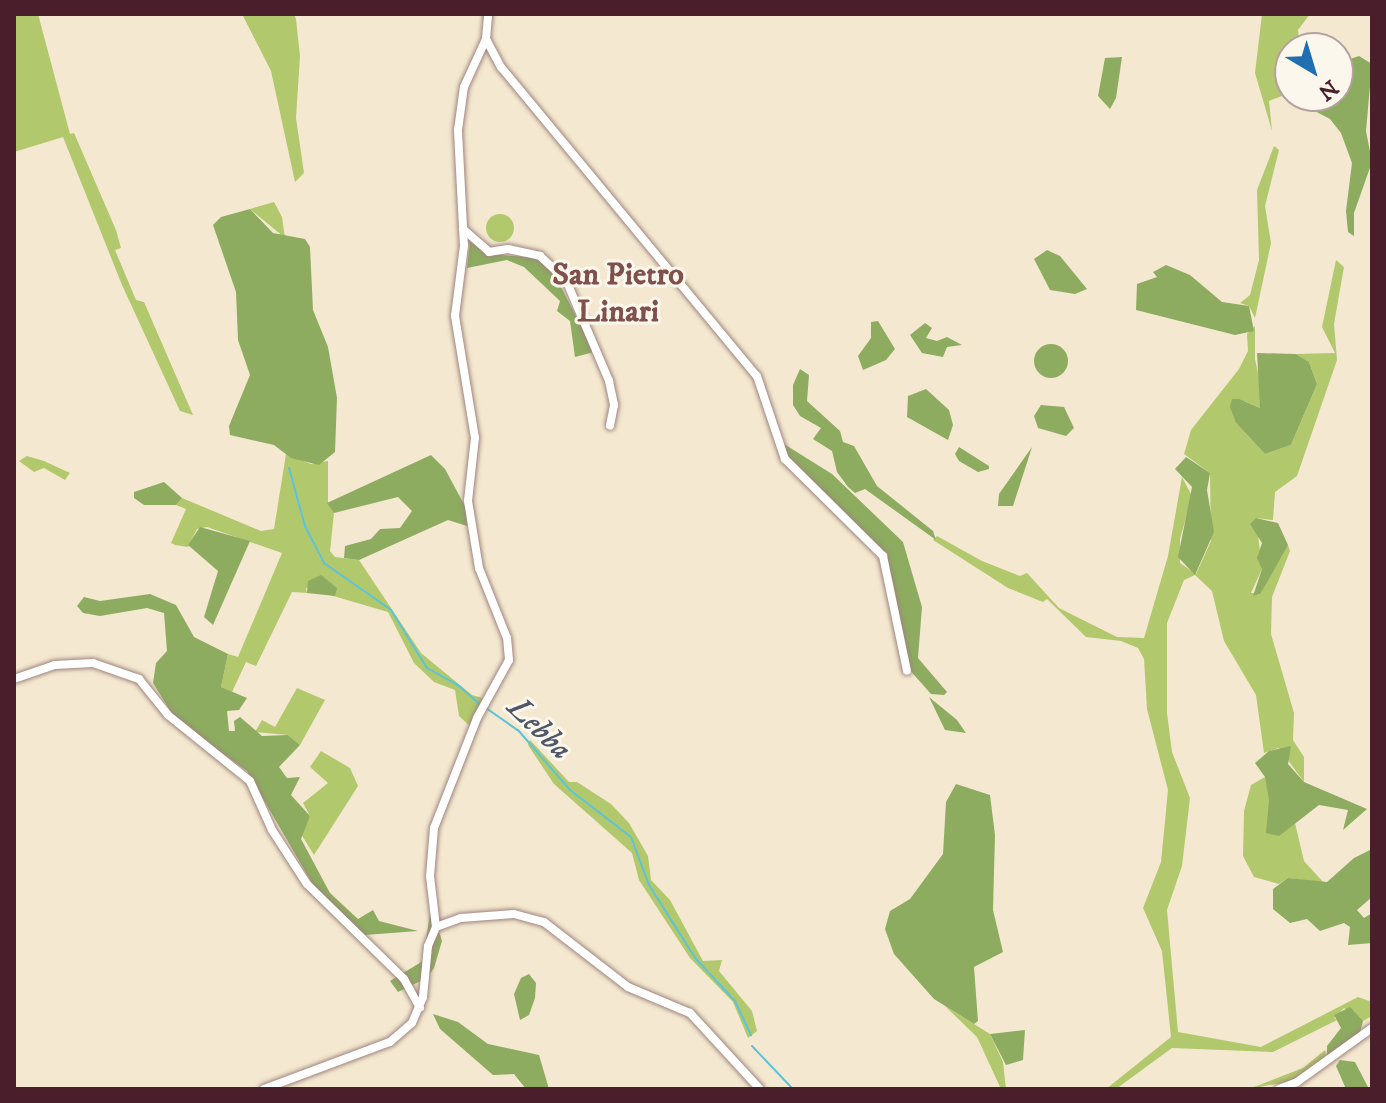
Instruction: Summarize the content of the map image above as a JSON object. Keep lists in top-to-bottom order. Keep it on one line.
{"districts":["San Pietro Linari"],"water":["Lebba"],"north":"bottom right"}
